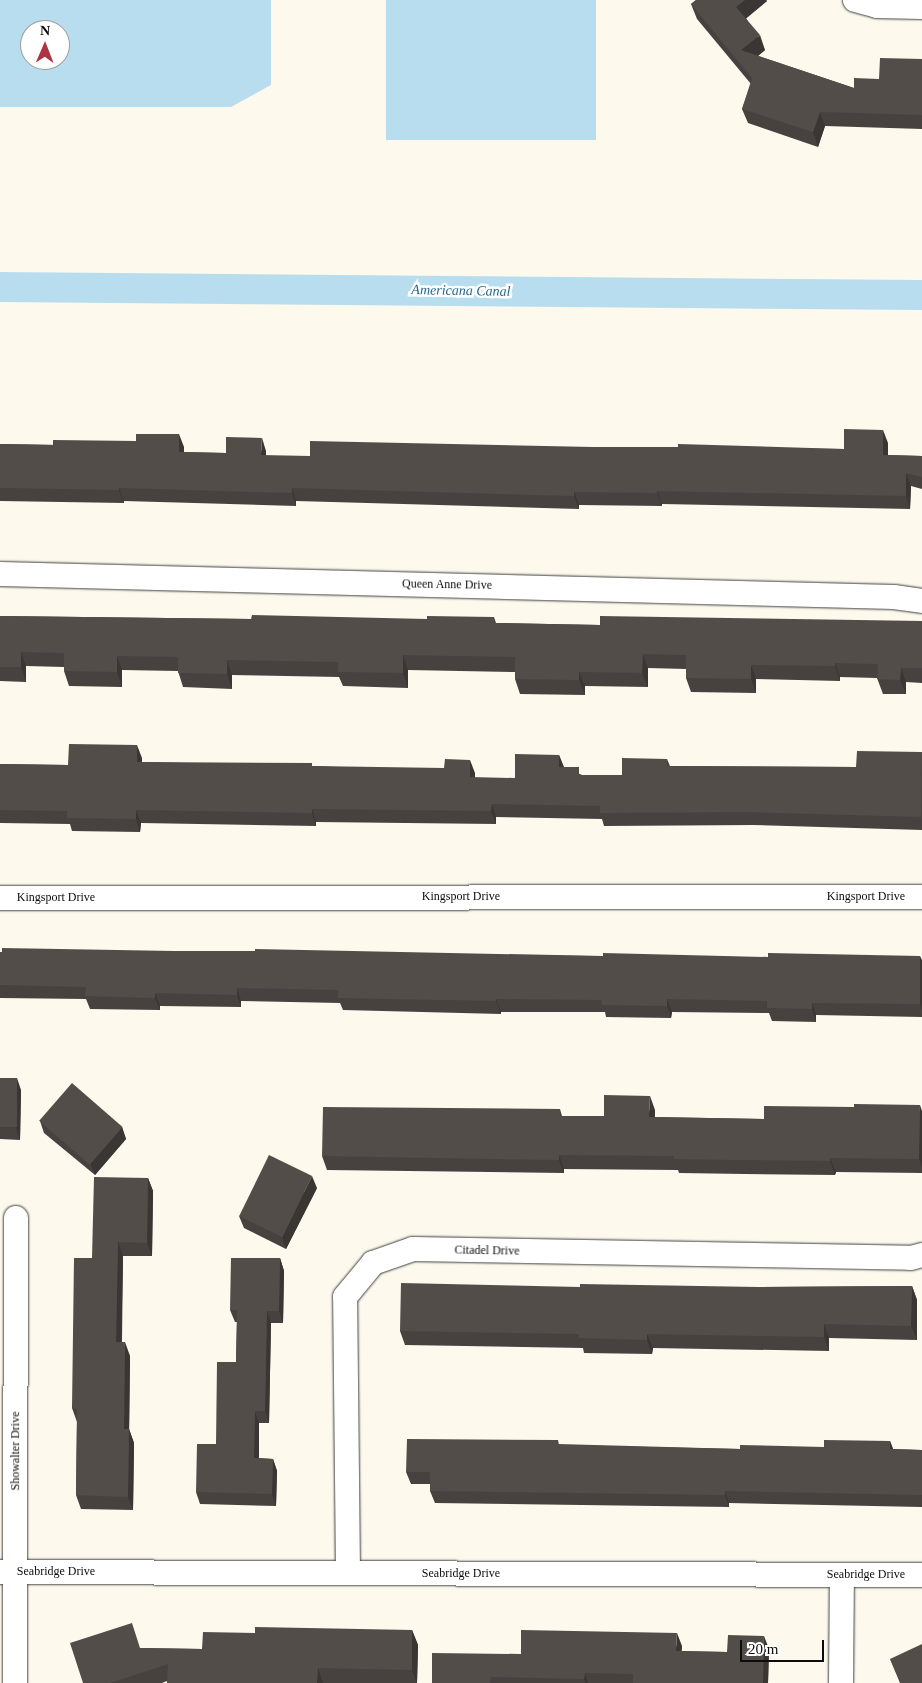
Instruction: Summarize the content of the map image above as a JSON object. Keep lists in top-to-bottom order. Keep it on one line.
{"streets":{"street":["Queen Anne Drive","Kingsport Drive","Citadel Drive","Showalter Drive","Seabridge Drive"]},"crossings":[["Citadel Drive","Seabridge Drive"],["Showalter Drive","Seabridge Drive"]],"water":["Americana Canal"],"scale_bar":"20 m","north":"top"}
